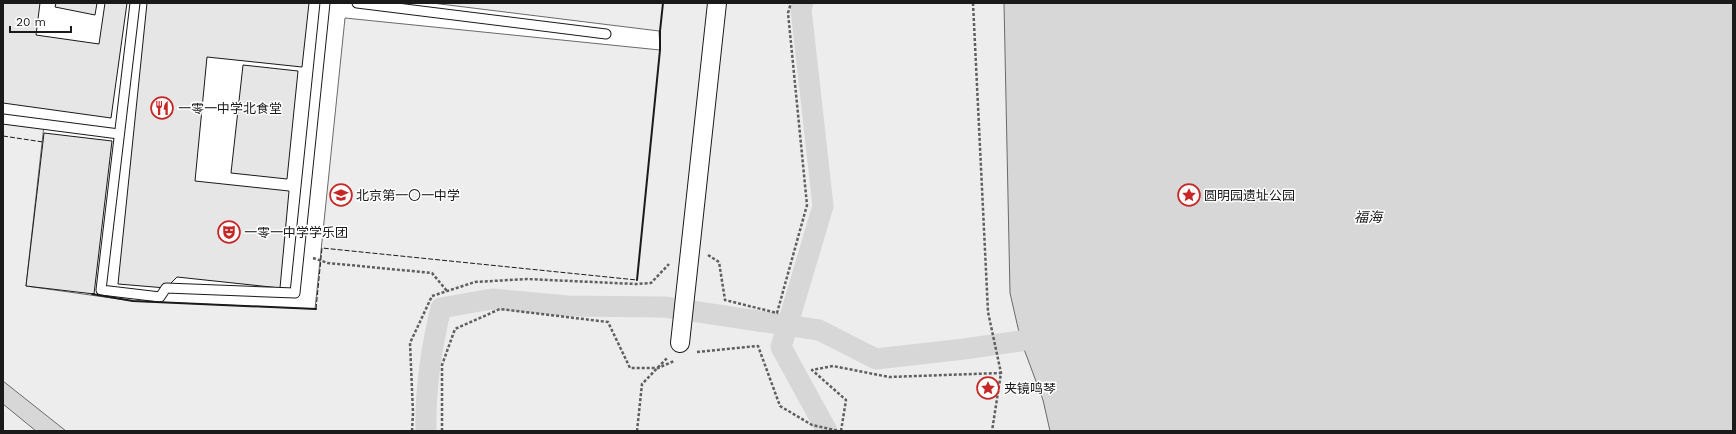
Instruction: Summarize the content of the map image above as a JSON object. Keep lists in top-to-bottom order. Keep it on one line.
{"water":["福海"],"places":{"restaurant":["一零一中学北食堂"],"school or university":["北京第一〇一中学"],"place":["圆明园遗址公园","夹镜鸣琴"],"theatre":["一零一中学学乐团"]},"scale_bar":"20 m"}
